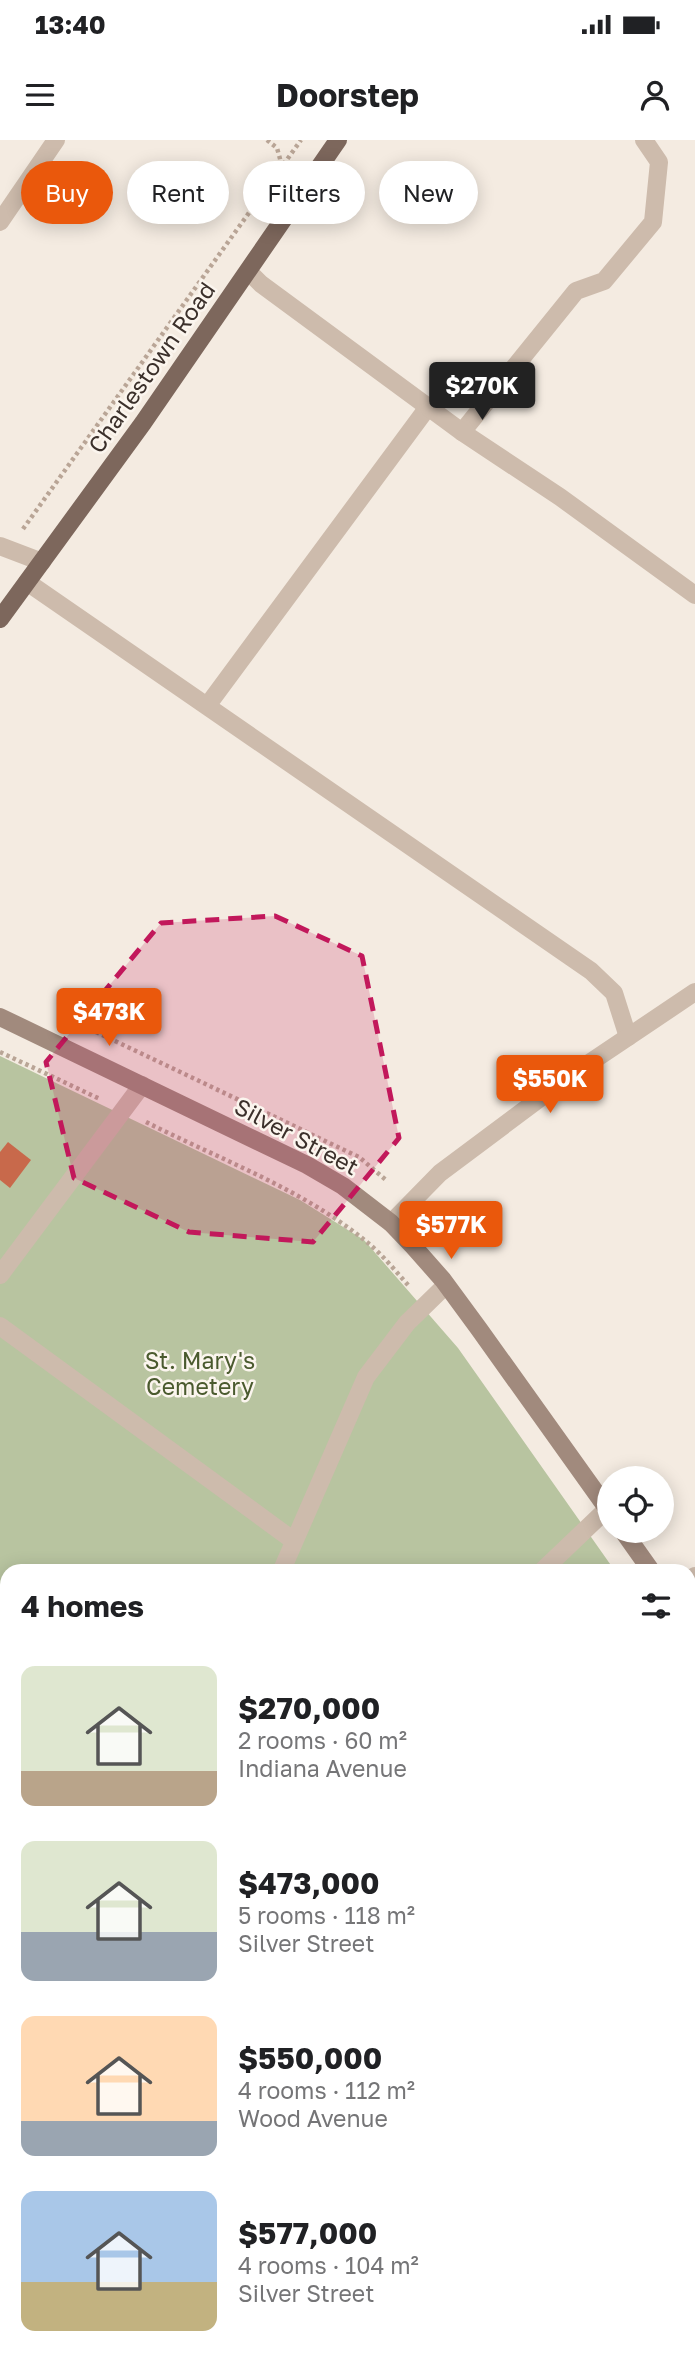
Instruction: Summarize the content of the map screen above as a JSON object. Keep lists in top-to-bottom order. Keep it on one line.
{"streets":{"main road":["Charlestown Road","Silver Street"]},"parks":["St. Mary's Cemetery"],"page":{"status":"13:40","header":"Doorstep","chip":["Buy","Rent","Filters","New"],"price":["$270K","$473K","$550K","$577K"],"heading":"4 homes","list":[{"name":"$270,000","note":"2 rooms · 60 m² · Indiana Avenue"},{"name":"$473,000","note":"5 rooms · 118 m² · Silver Street"},{"name":"$550,000","note":"4 rooms · 112 m² · Wood Avenue"},{"name":"$577,000","note":"4 rooms · 104 m² · Silver Street"}]}}
